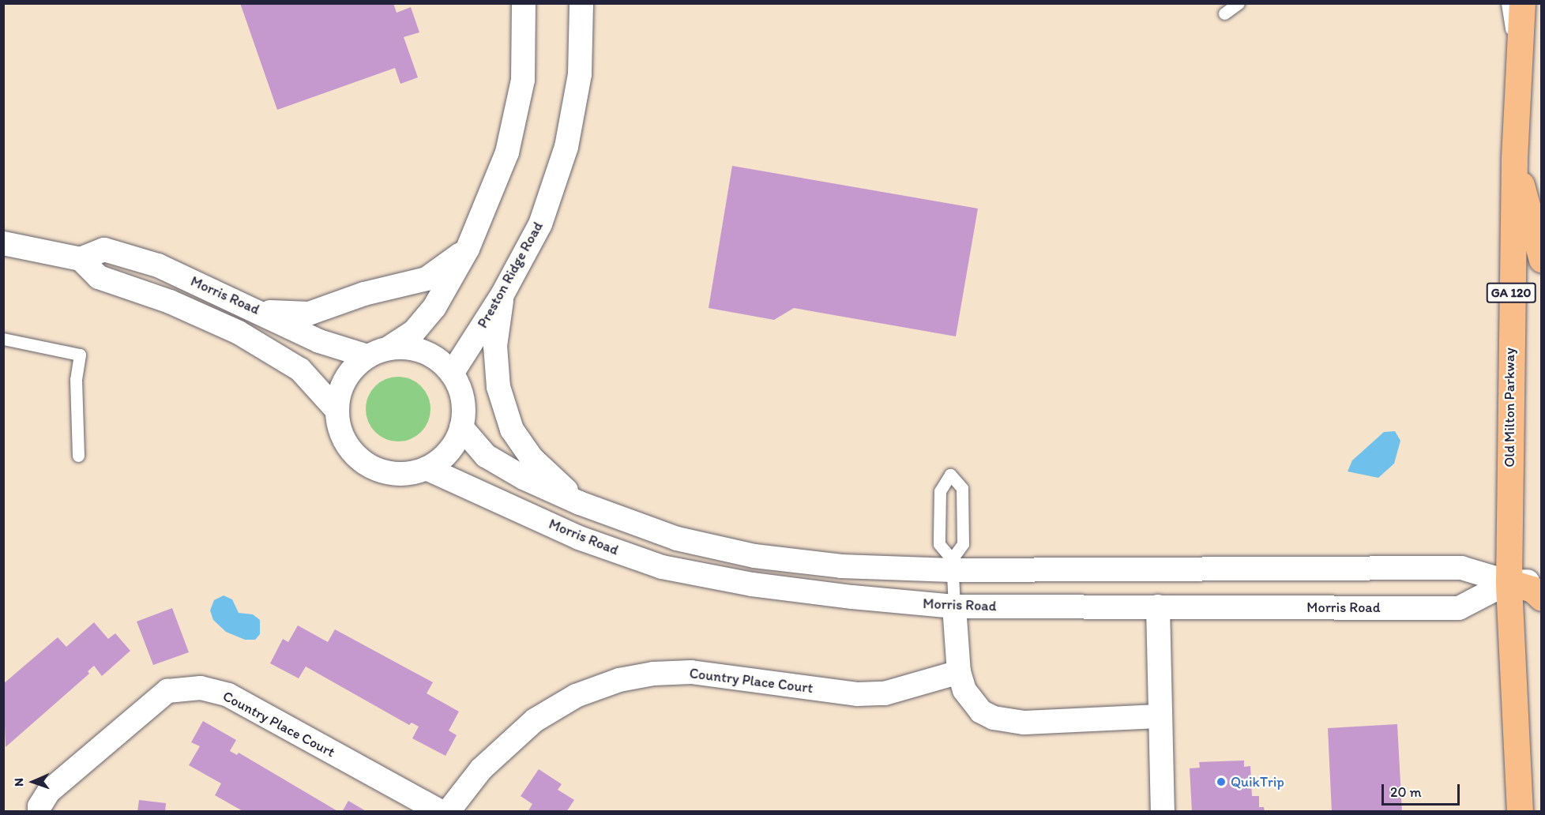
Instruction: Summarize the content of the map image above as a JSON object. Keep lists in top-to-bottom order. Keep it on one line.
{"streets":{"highway":["GA 120","Old Milton Parkway"],"street":["Preston Ridge Road","Morris Road","Country Place Court"]},"crossings":[["Preston Ridge Road","Morris Road"],["Morris Road","Old Milton Parkway"]],"places":["QuikTrip"],"scale_bar":"20 m","north":"left"}
